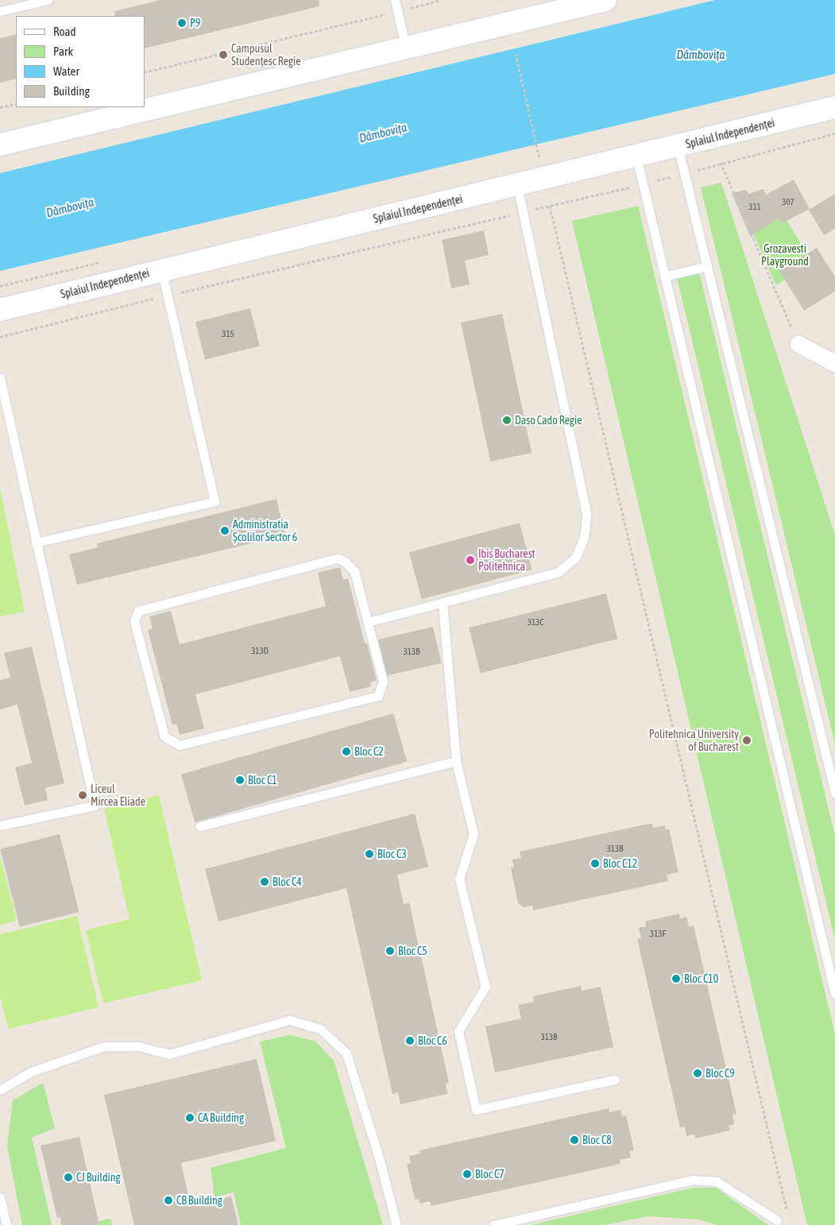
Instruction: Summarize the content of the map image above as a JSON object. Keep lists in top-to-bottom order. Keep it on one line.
{"streets":{"main road":["Splaiul Independenței"]},"water":["Dâmbovița"],"parks":["Grozavesti Playground"],"places":["P9","Campusul Studențesc Regie","Daso Cado Regie","Administratia Școlilor Sector 6","Ibis Bucharest Politehnica","Politehnica University of Bucharest","Bloc C2","Bloc C1","Liceul Mircea Eliade","Bloc C3","Bloc C12","Bloc C4","Bloc C5","Bloc C10","Bloc C6","Bloc C9","CA Building","Bloc C8","Bloc C7","CJ Building","CB Building"],"house_numbers":["307","311","315","313C","313D","313B","313B","313F","313B"],"legend":["Road","Park","Water","Building"]}
